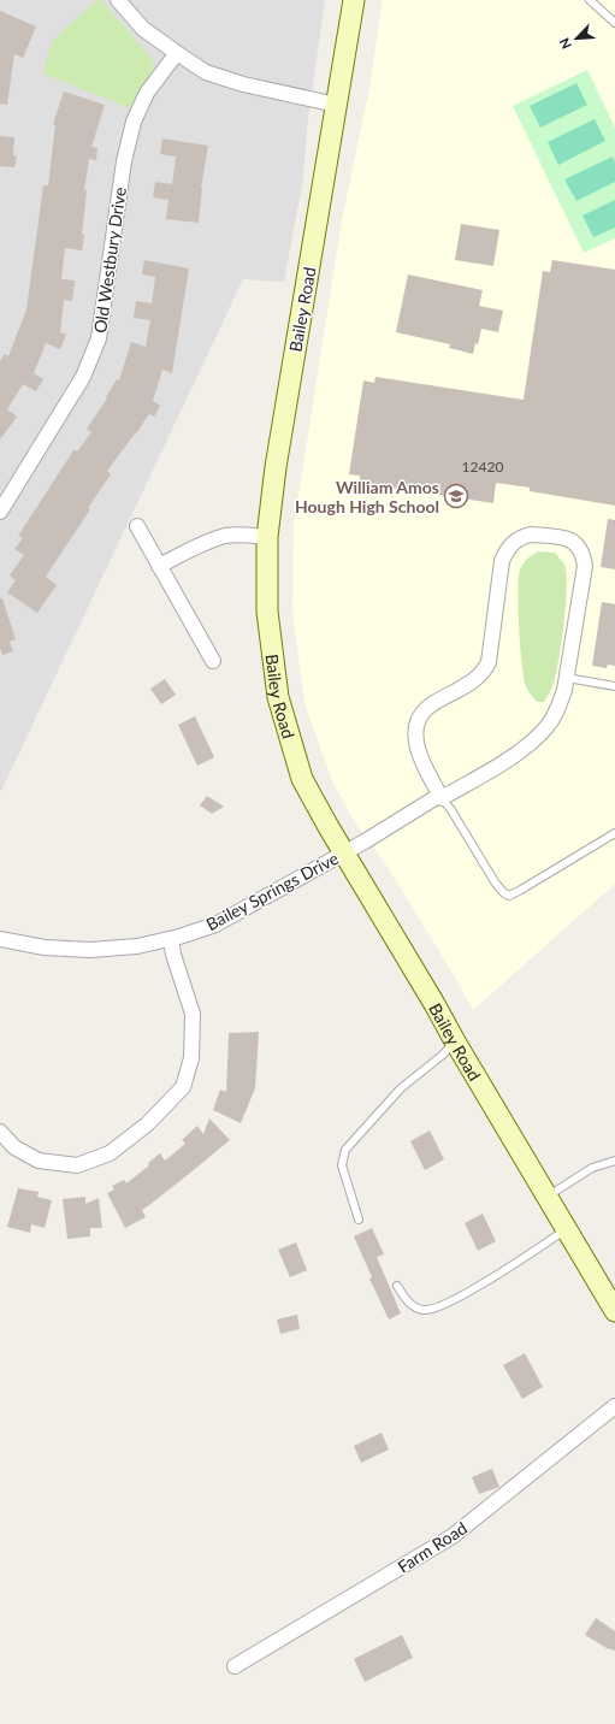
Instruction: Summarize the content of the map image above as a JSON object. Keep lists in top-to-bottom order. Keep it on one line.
{"streets":{"street":["Old Westbury Drive","Bailey Road","Bailey Springs Drive","Farm Road"]},"crossings":[["Bailey Road","Bailey Springs Drive"]],"places":{"school or university":["William Amos Hough High School"]},"house_numbers":["12420"],"north":"bottom left"}
